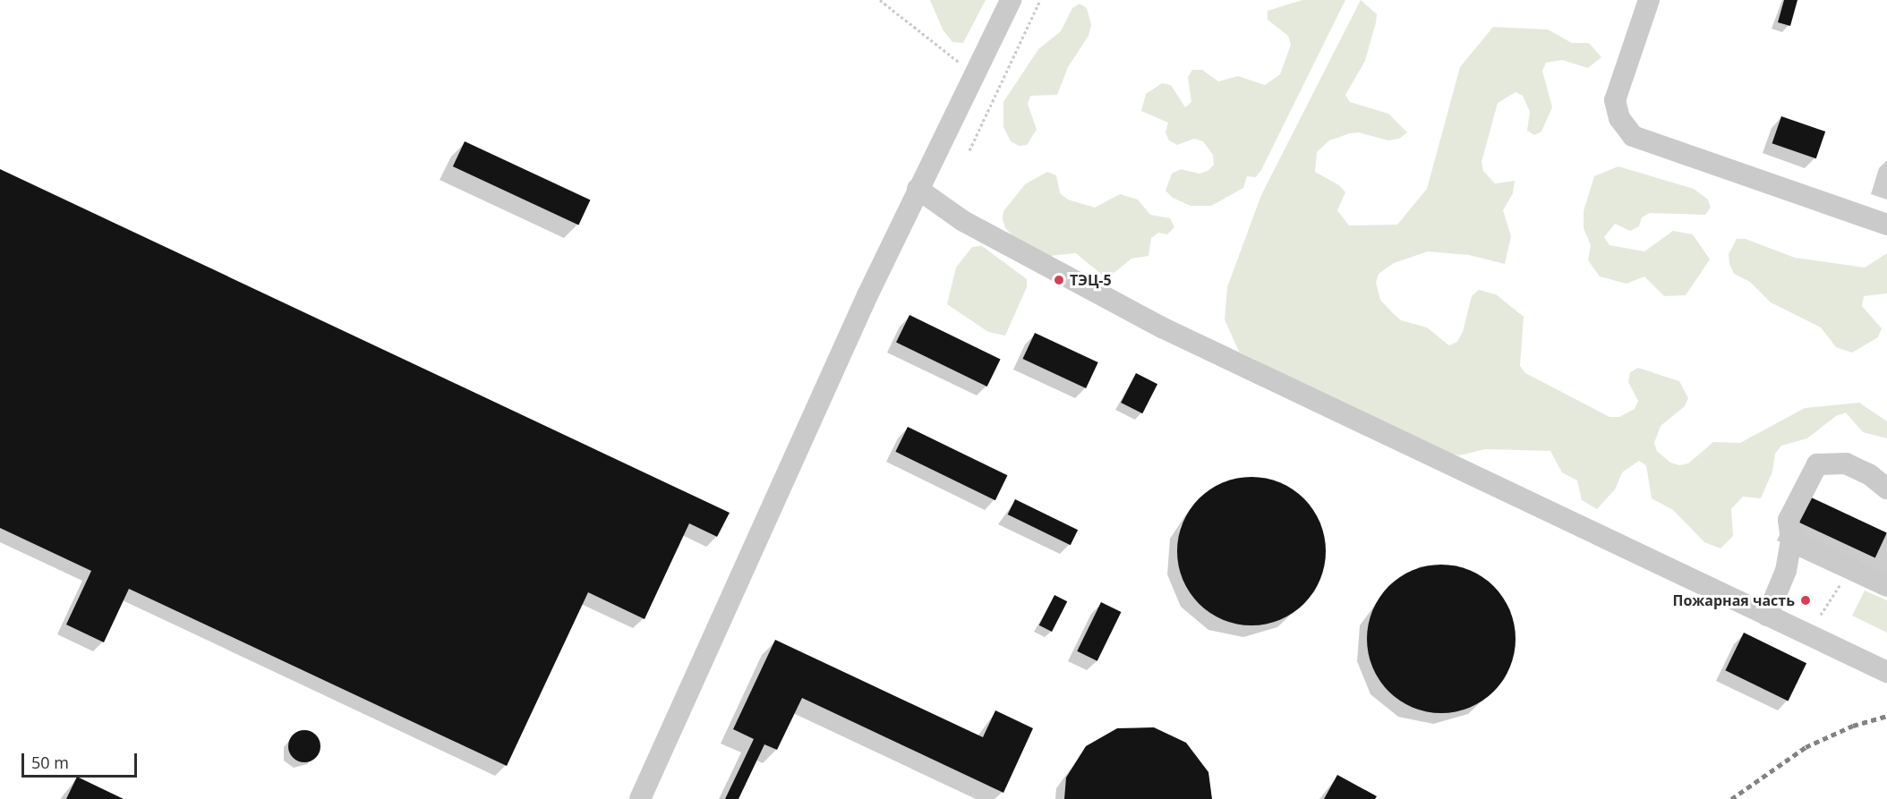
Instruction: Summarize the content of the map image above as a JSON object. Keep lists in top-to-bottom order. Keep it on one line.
{"places":["ТЭЦ-5","Пожарная часть"],"scale_bar":"50 m"}
